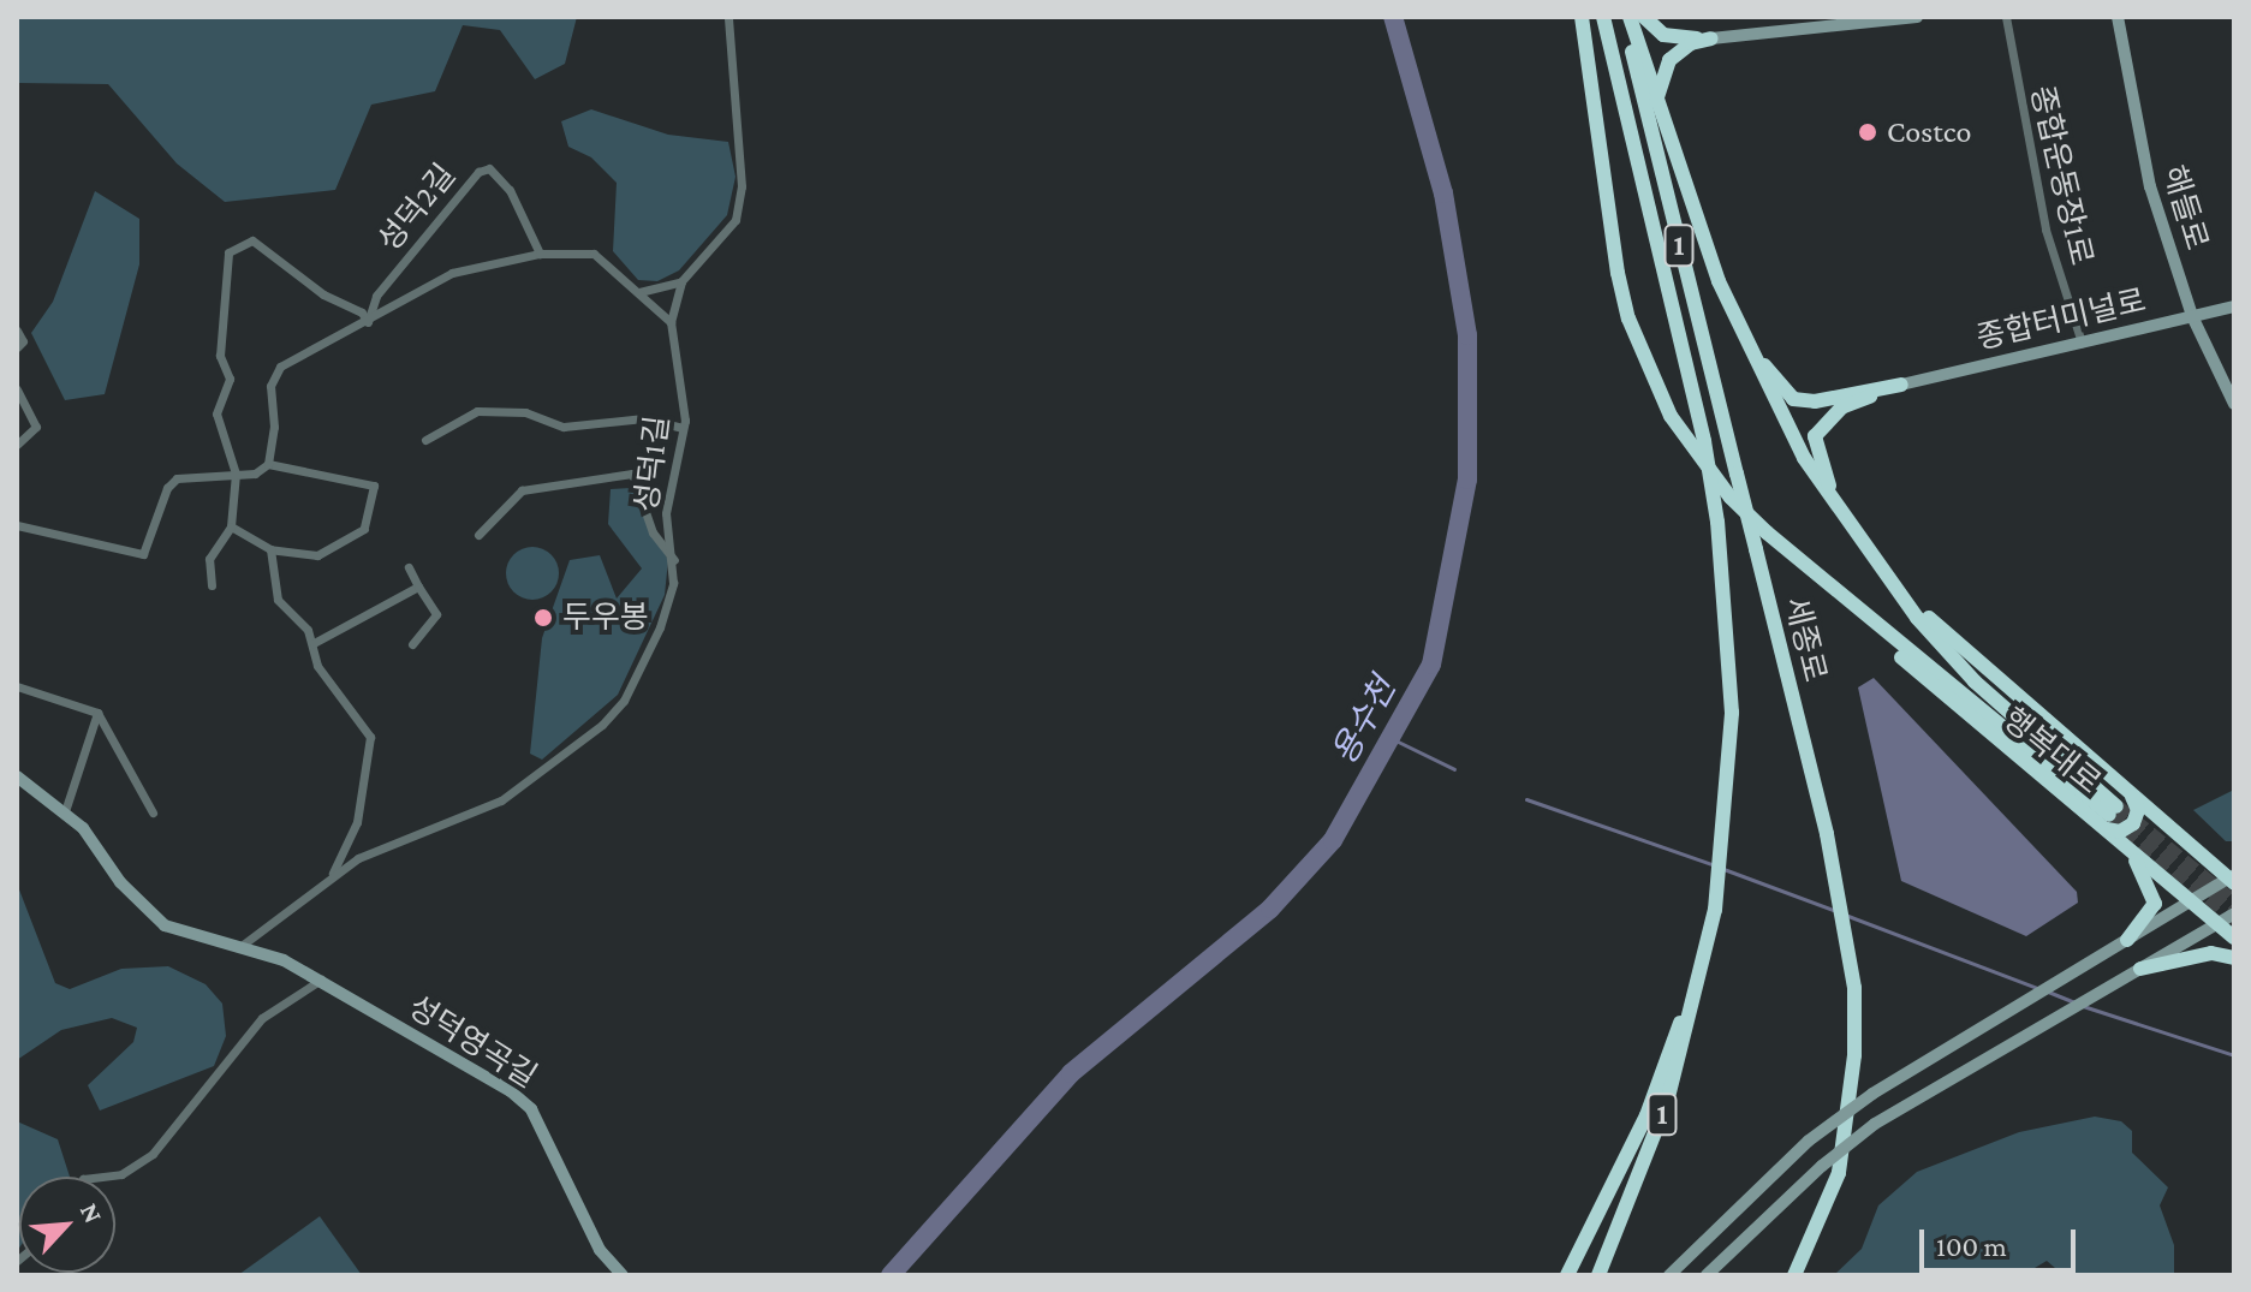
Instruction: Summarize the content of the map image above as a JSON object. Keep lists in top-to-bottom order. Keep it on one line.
{"streets":{"highway":["1","세종로","행복대로"],"street":["종합운동장1로","성덕2길","해들로","종합터미널로","성덕1길","성덕영곡길"]},"crossings":[["종합운동장1로","종합터미널로"],["성덕2길","성덕1길"],["해들로","종합터미널로"],["성덕1길","성덕영곡길"]],"water":["용수천"],"places":["Costco","두우봉"],"scale_bar":"100 m","north":"top right"}
